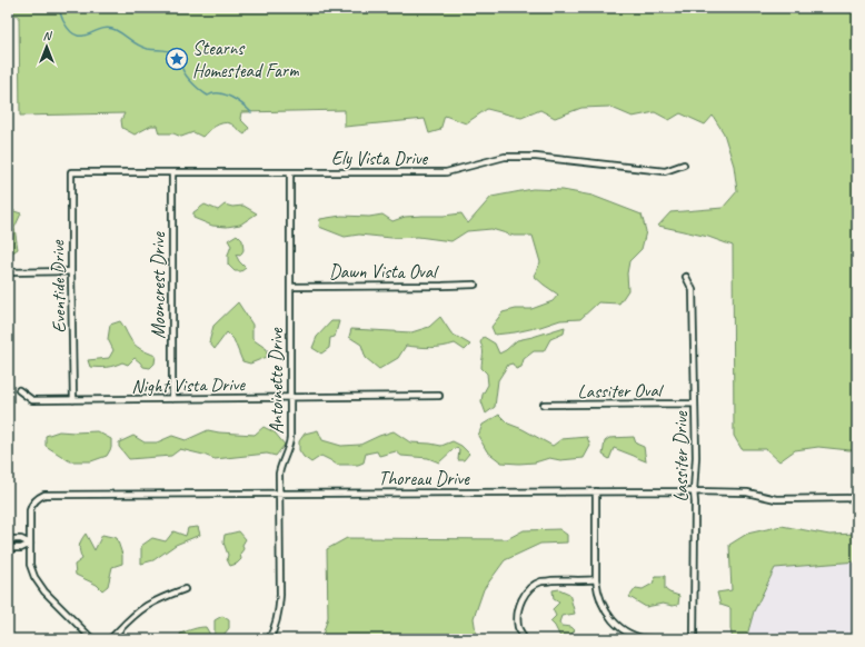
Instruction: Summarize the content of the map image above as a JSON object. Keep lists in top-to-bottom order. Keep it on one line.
{"streets":{"street":["Ely Vista Drive","Dawn Vista Oval","Mooncrest Drive","Eventide Drive","Antoinette Drive","Night Vista Drive","Lassiter Oval","Lassiter Drive","Thoreau Drive"]},"crossings":[["Ely Vista Drive","Mooncrest Drive"],["Ely Vista Drive","Eventide Drive"],["Ely Vista Drive","Antoinette Drive"],["Dawn Vista Oval","Antoinette Drive"],["Mooncrest Drive","Night Vista Drive"],["Eventide Drive","Night Vista Drive"],["Antoinette Drive","Night Vista Drive"],["Antoinette Drive","Thoreau Drive"],["Lassiter Oval","Lassiter Drive"],["Lassiter Drive","Thoreau Drive"]],"places":{"place":["Stearns Homestead Farm"]},"north":"top"}
